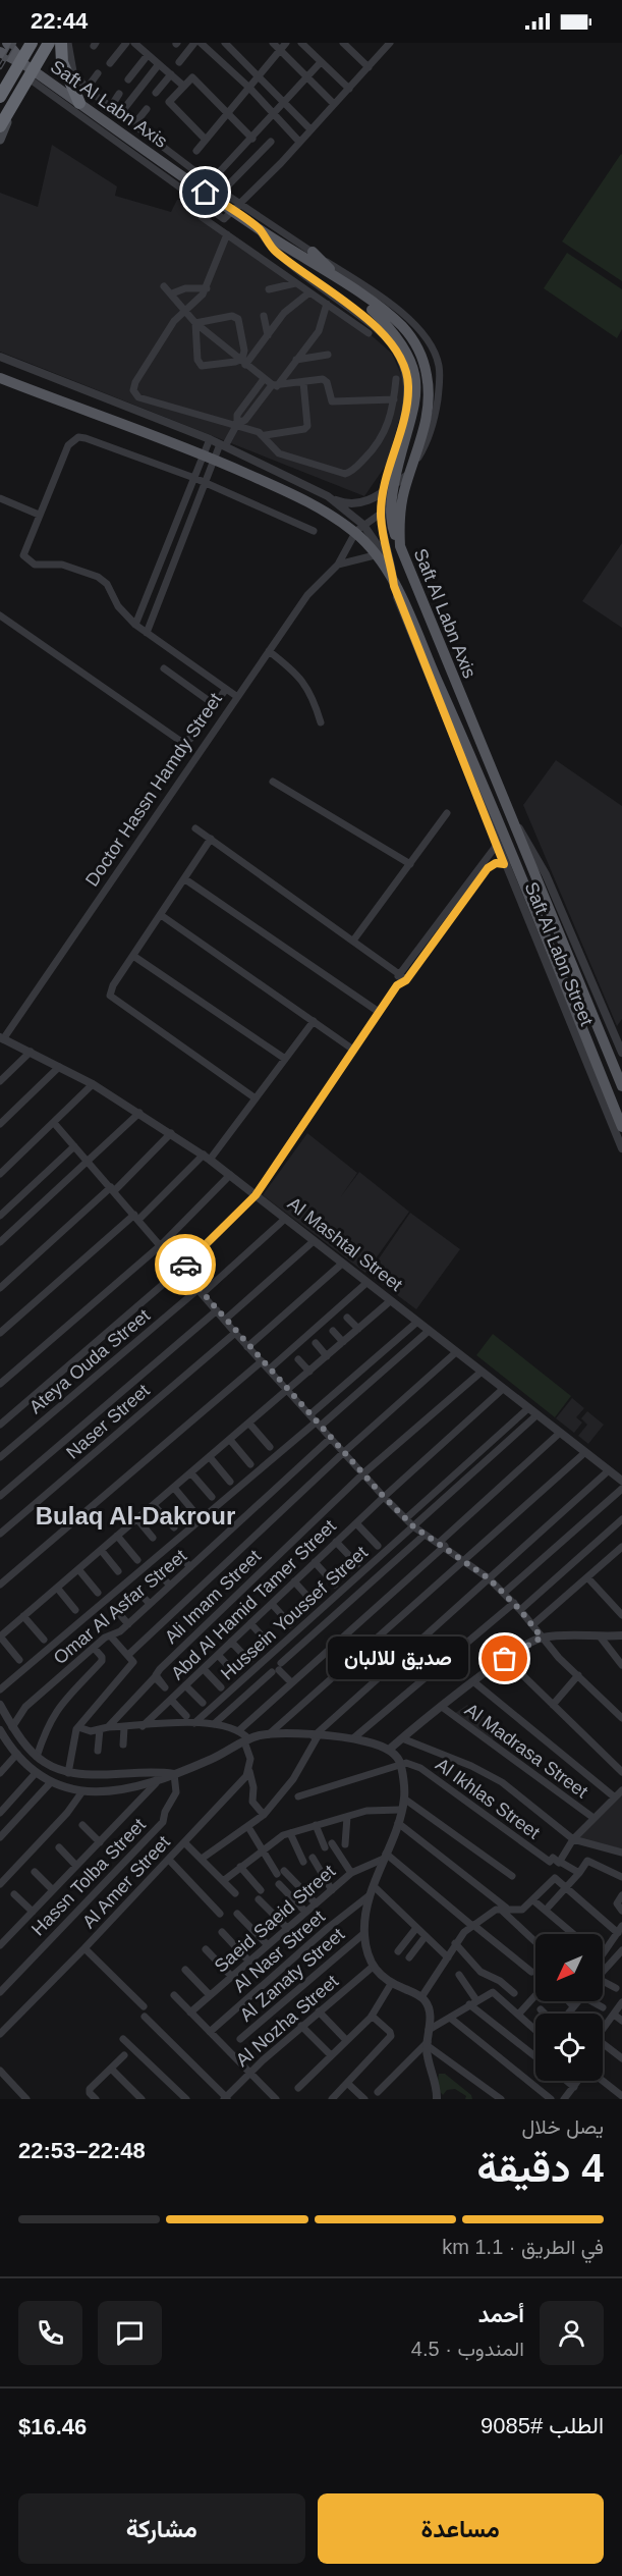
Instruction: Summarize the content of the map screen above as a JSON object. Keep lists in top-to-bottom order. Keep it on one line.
{"streets":{"main road":["Saft Al Labn Axis"],"street":["Doctor Hassn Hamdy Street","Saft Al Labn Street","Al Mashtal Street","Ateya Ouda Street","Naser Street","Ali Imam Street","Abd Al Hamid Tamer Street","Omar Al Asfar Street","Hussein Youssef Street","Al Madrasa Street","Al Ikhlas Street","Hassn Tolba Street","Al Amer Street","Saeid Saeid Street","Al Nasr Street","Al Zanaty Street","Al Nozha Street"]},"crossings":[["Doctor Hassn Hamdy Street","Saft Al Labn Street"],["Doctor Hassn Hamdy Street","Al Mashtal Street"],["Al Mashtal Street","Ateya Ouda Street"],["Al Mashtal Street","Abd Al Hamid Tamer Street"],["Al Mashtal Street","Hussein Youssef Street"]],"districts":["Bulaq Al-Dakrour"],"places":["صديق للالبان"],"north":"bottom left","page":{"status":"22:44","bubble":"صديق للالبان","heading":["4 دقيقة","يصل خلال","22:48–22:53"],"panel":["أحمد","المندوب · 4.5","الطلب #9085","$16.46"],"bar":"في الطريق · 1.1 km","buttons":["مساعدة","مشاركة"]}}
